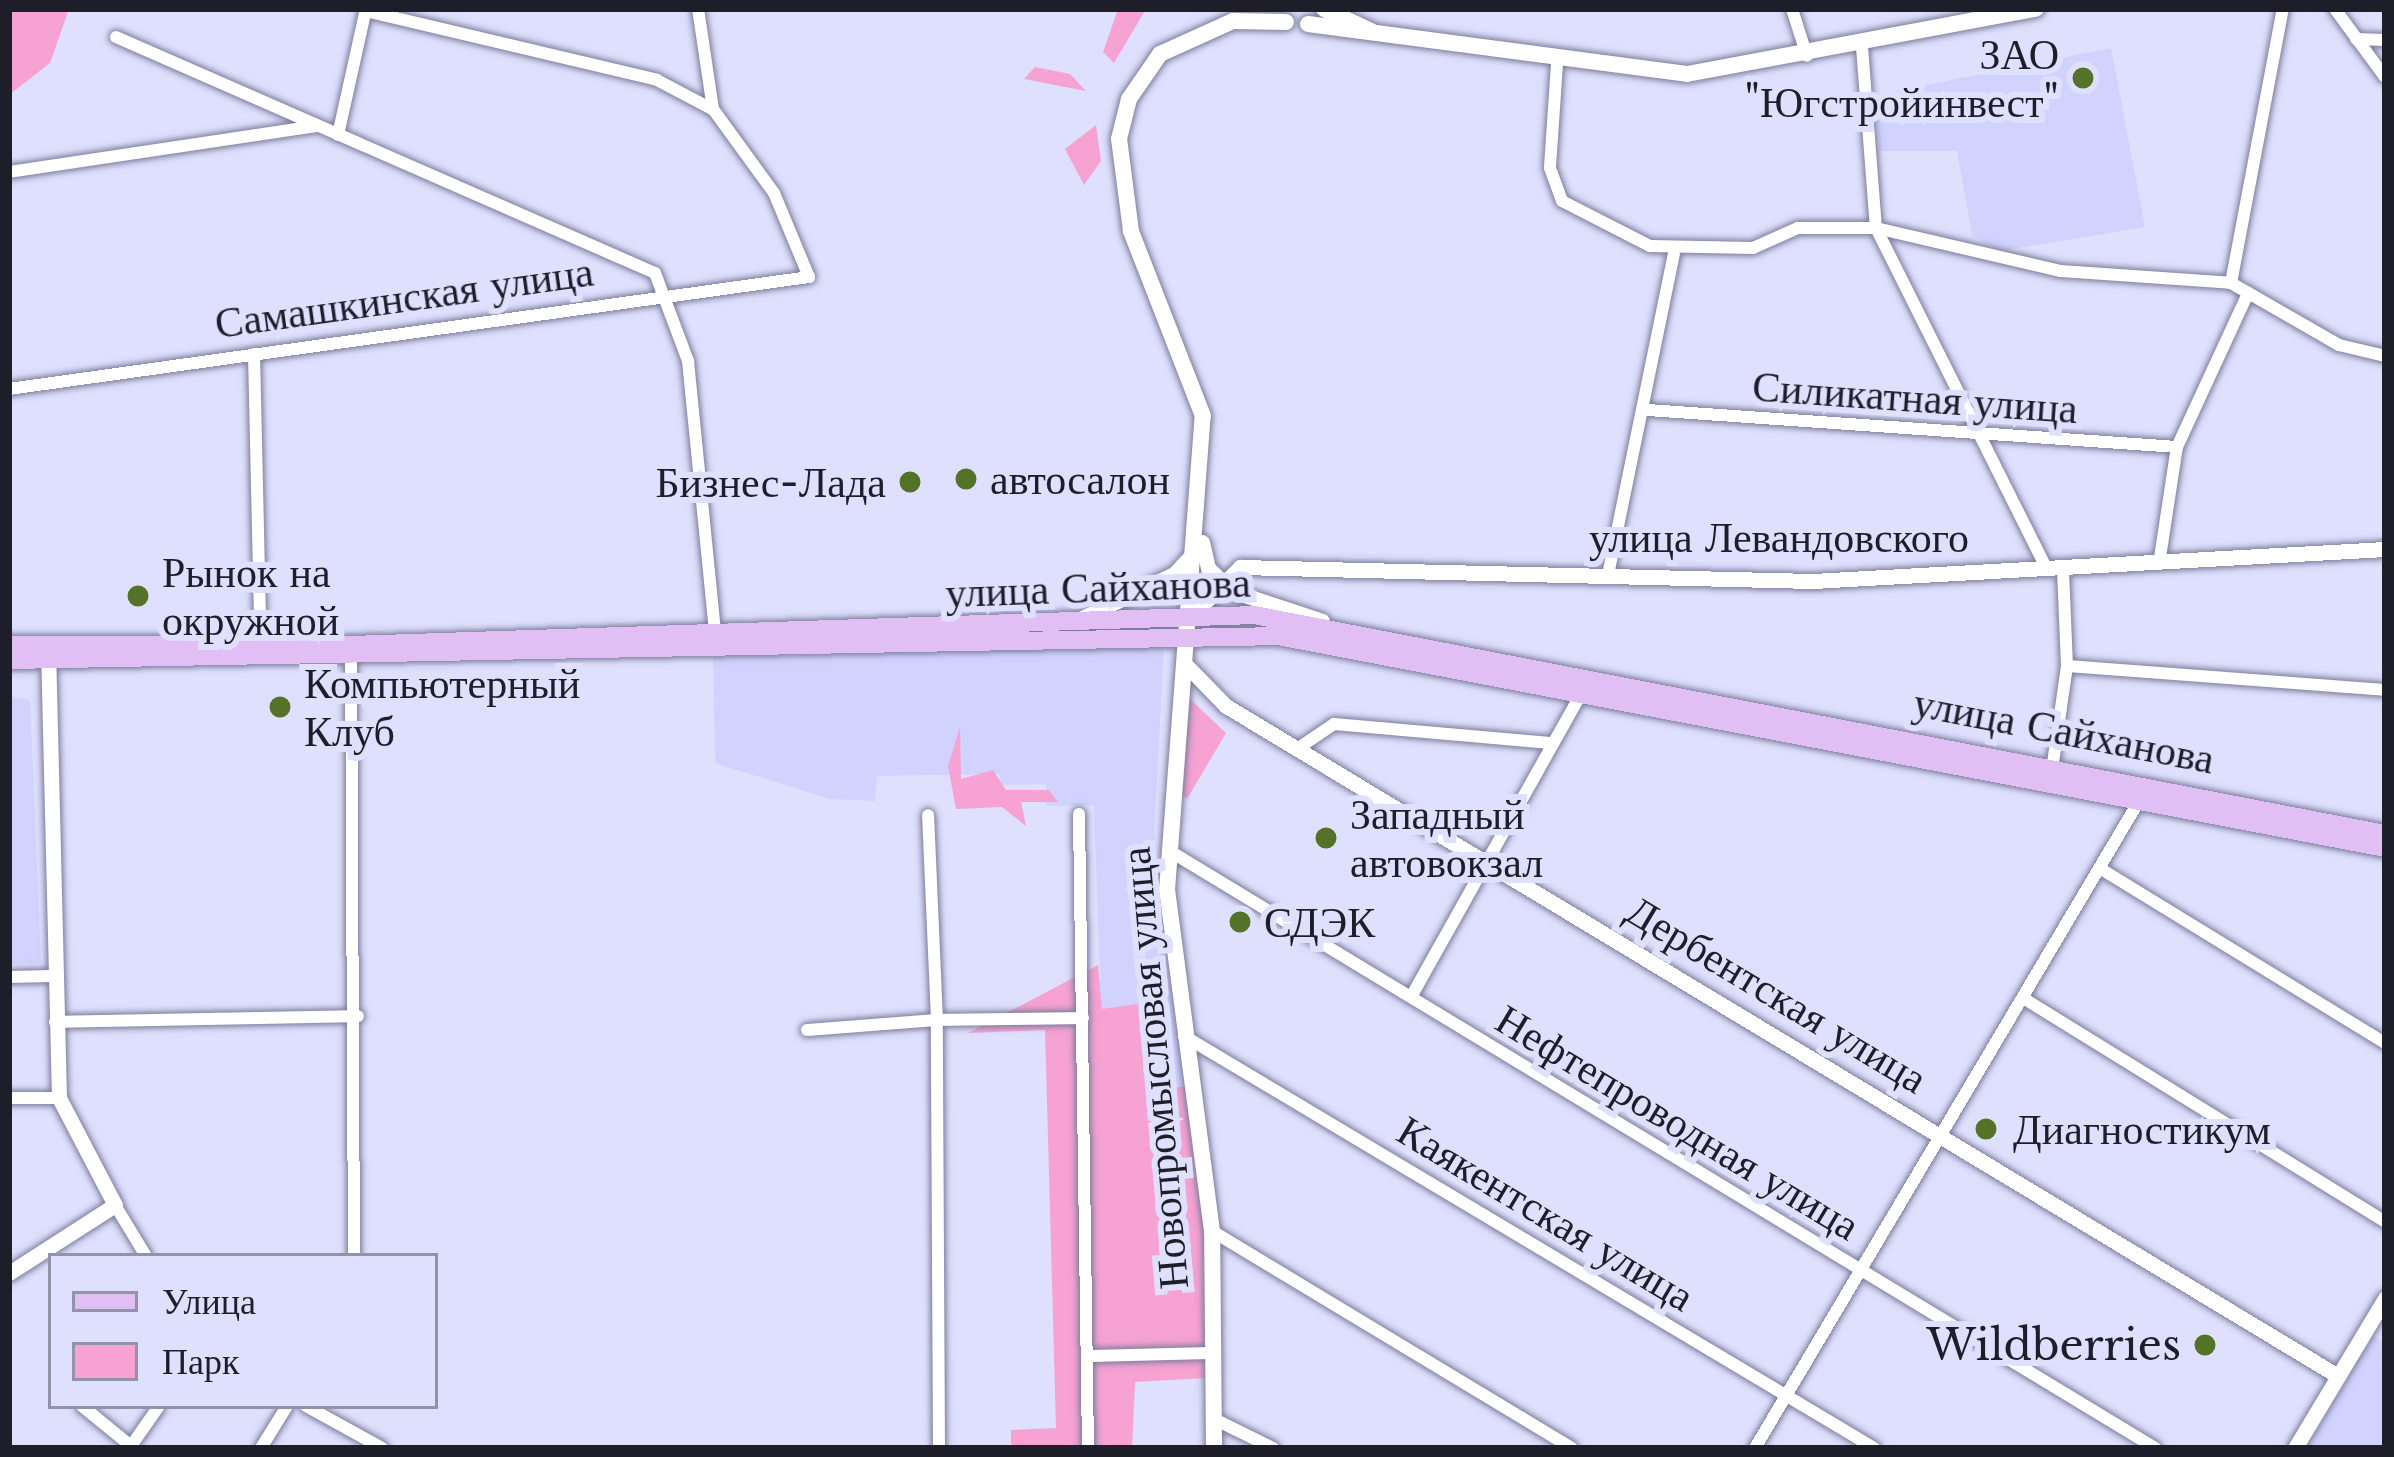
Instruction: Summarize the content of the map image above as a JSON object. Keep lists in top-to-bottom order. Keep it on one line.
{"streets":{"main road":["улица Сайханова","Новопромысловая улица"],"street":["Самашкинская улица","Силикатная улица","улица Левандовского","Дербентская улица","Нефтепроводная улица","Каякентская улица"]},"crossings":[["улица Сайханова","Новопромысловая улица"],["Дербентская улица","Новопромысловая улица"],["Новопромысловая улица","Нефтепроводная улица"],["Новопромысловая улица","Каякентская улица"]],"places":["ЗАО \"Югстройинвест\"","автосалон","Бизнес-Лада","Рынок на окружной","Компьютерный Клуб","Западный автовокзал","СДЭК","Диагностикум","Wildberries"],"legend":["Улица","Парк"]}
